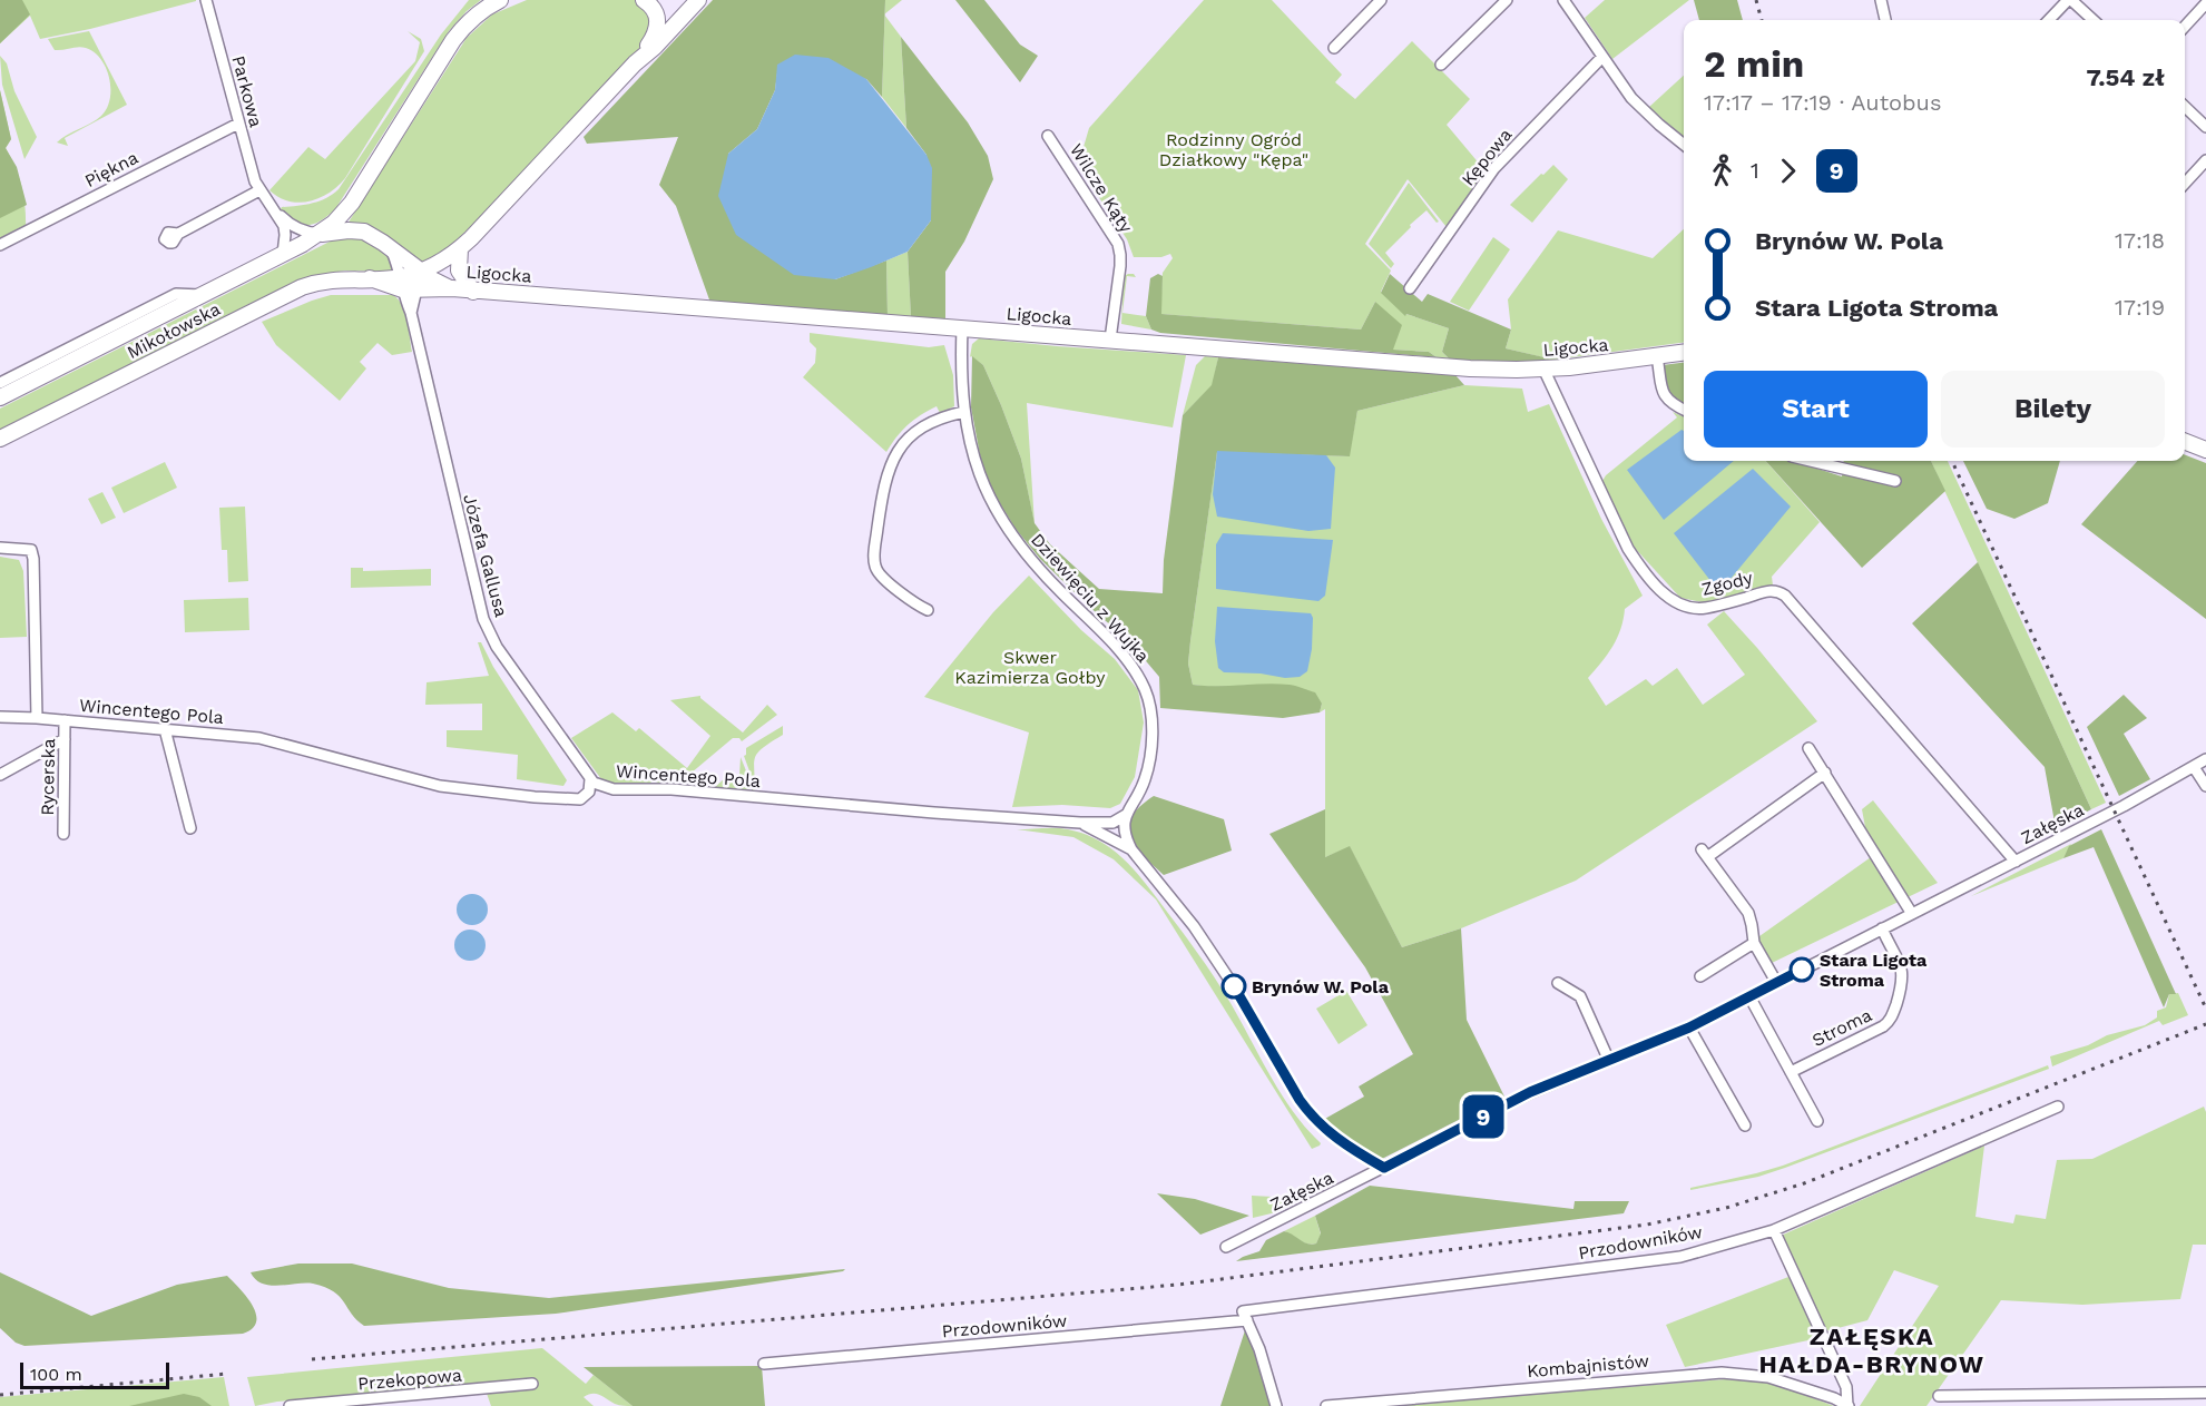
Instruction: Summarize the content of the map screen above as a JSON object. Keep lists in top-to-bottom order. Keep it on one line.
{"streets":{"main road":["Ligocka","Mikołowska"],"street":["Parkowa","Kępowa","Piękna","Wilcze Kąty","Józefa Gallusa","Zgody","Dziewięciu z Wujka","Wincentego Pola","Rycerska","Załęska","Stroma","Przodowników","Kombajnistów","Przekopowa"]},"crossings":[["Parkowa","Piękna"],["Parkowa","Mikołowska"],["Wilcze Kąty","Ligocka"],["Ligocka","Mikołowska"],["Ligocka","Józefa Gallusa"],["Ligocka","Zgody"],["Ligocka","Dziewięciu z Wujka"],["Mikołowska","Józefa Gallusa"],["Józefa Gallusa","Wincentego Pola"],["Zgody","Załęska"],["Dziewięciu z Wujka","Wincentego Pola"],["Wincentego Pola","Rycerska"],["Wincentego Pola","Załęska"],["Załęska","Stroma"]],"districts":["ZAŁĘSKA HAŁDA-BRYNOW"],"parks":["Rodzinny Ogród Działkowy \"Kępa\"","Skwer Kazimierza Gołby"],"places":["Stara Ligota Stroma","Brynów W. Pola"],"lines":["bus line 9"],"scale_bar":"100 m","page":{"on_map":"9","heading":["2 min","17:17 – 17:19 · Autobus","7.54 zł"],"legs":["1","9"],"list":[{"name":"Brynów W. Pola","value":"17:18"},{"name":"Stara Ligota Stroma","value":"17:19"}],"buttons":["Start","Bilety"],"scale":"100 m"}}
